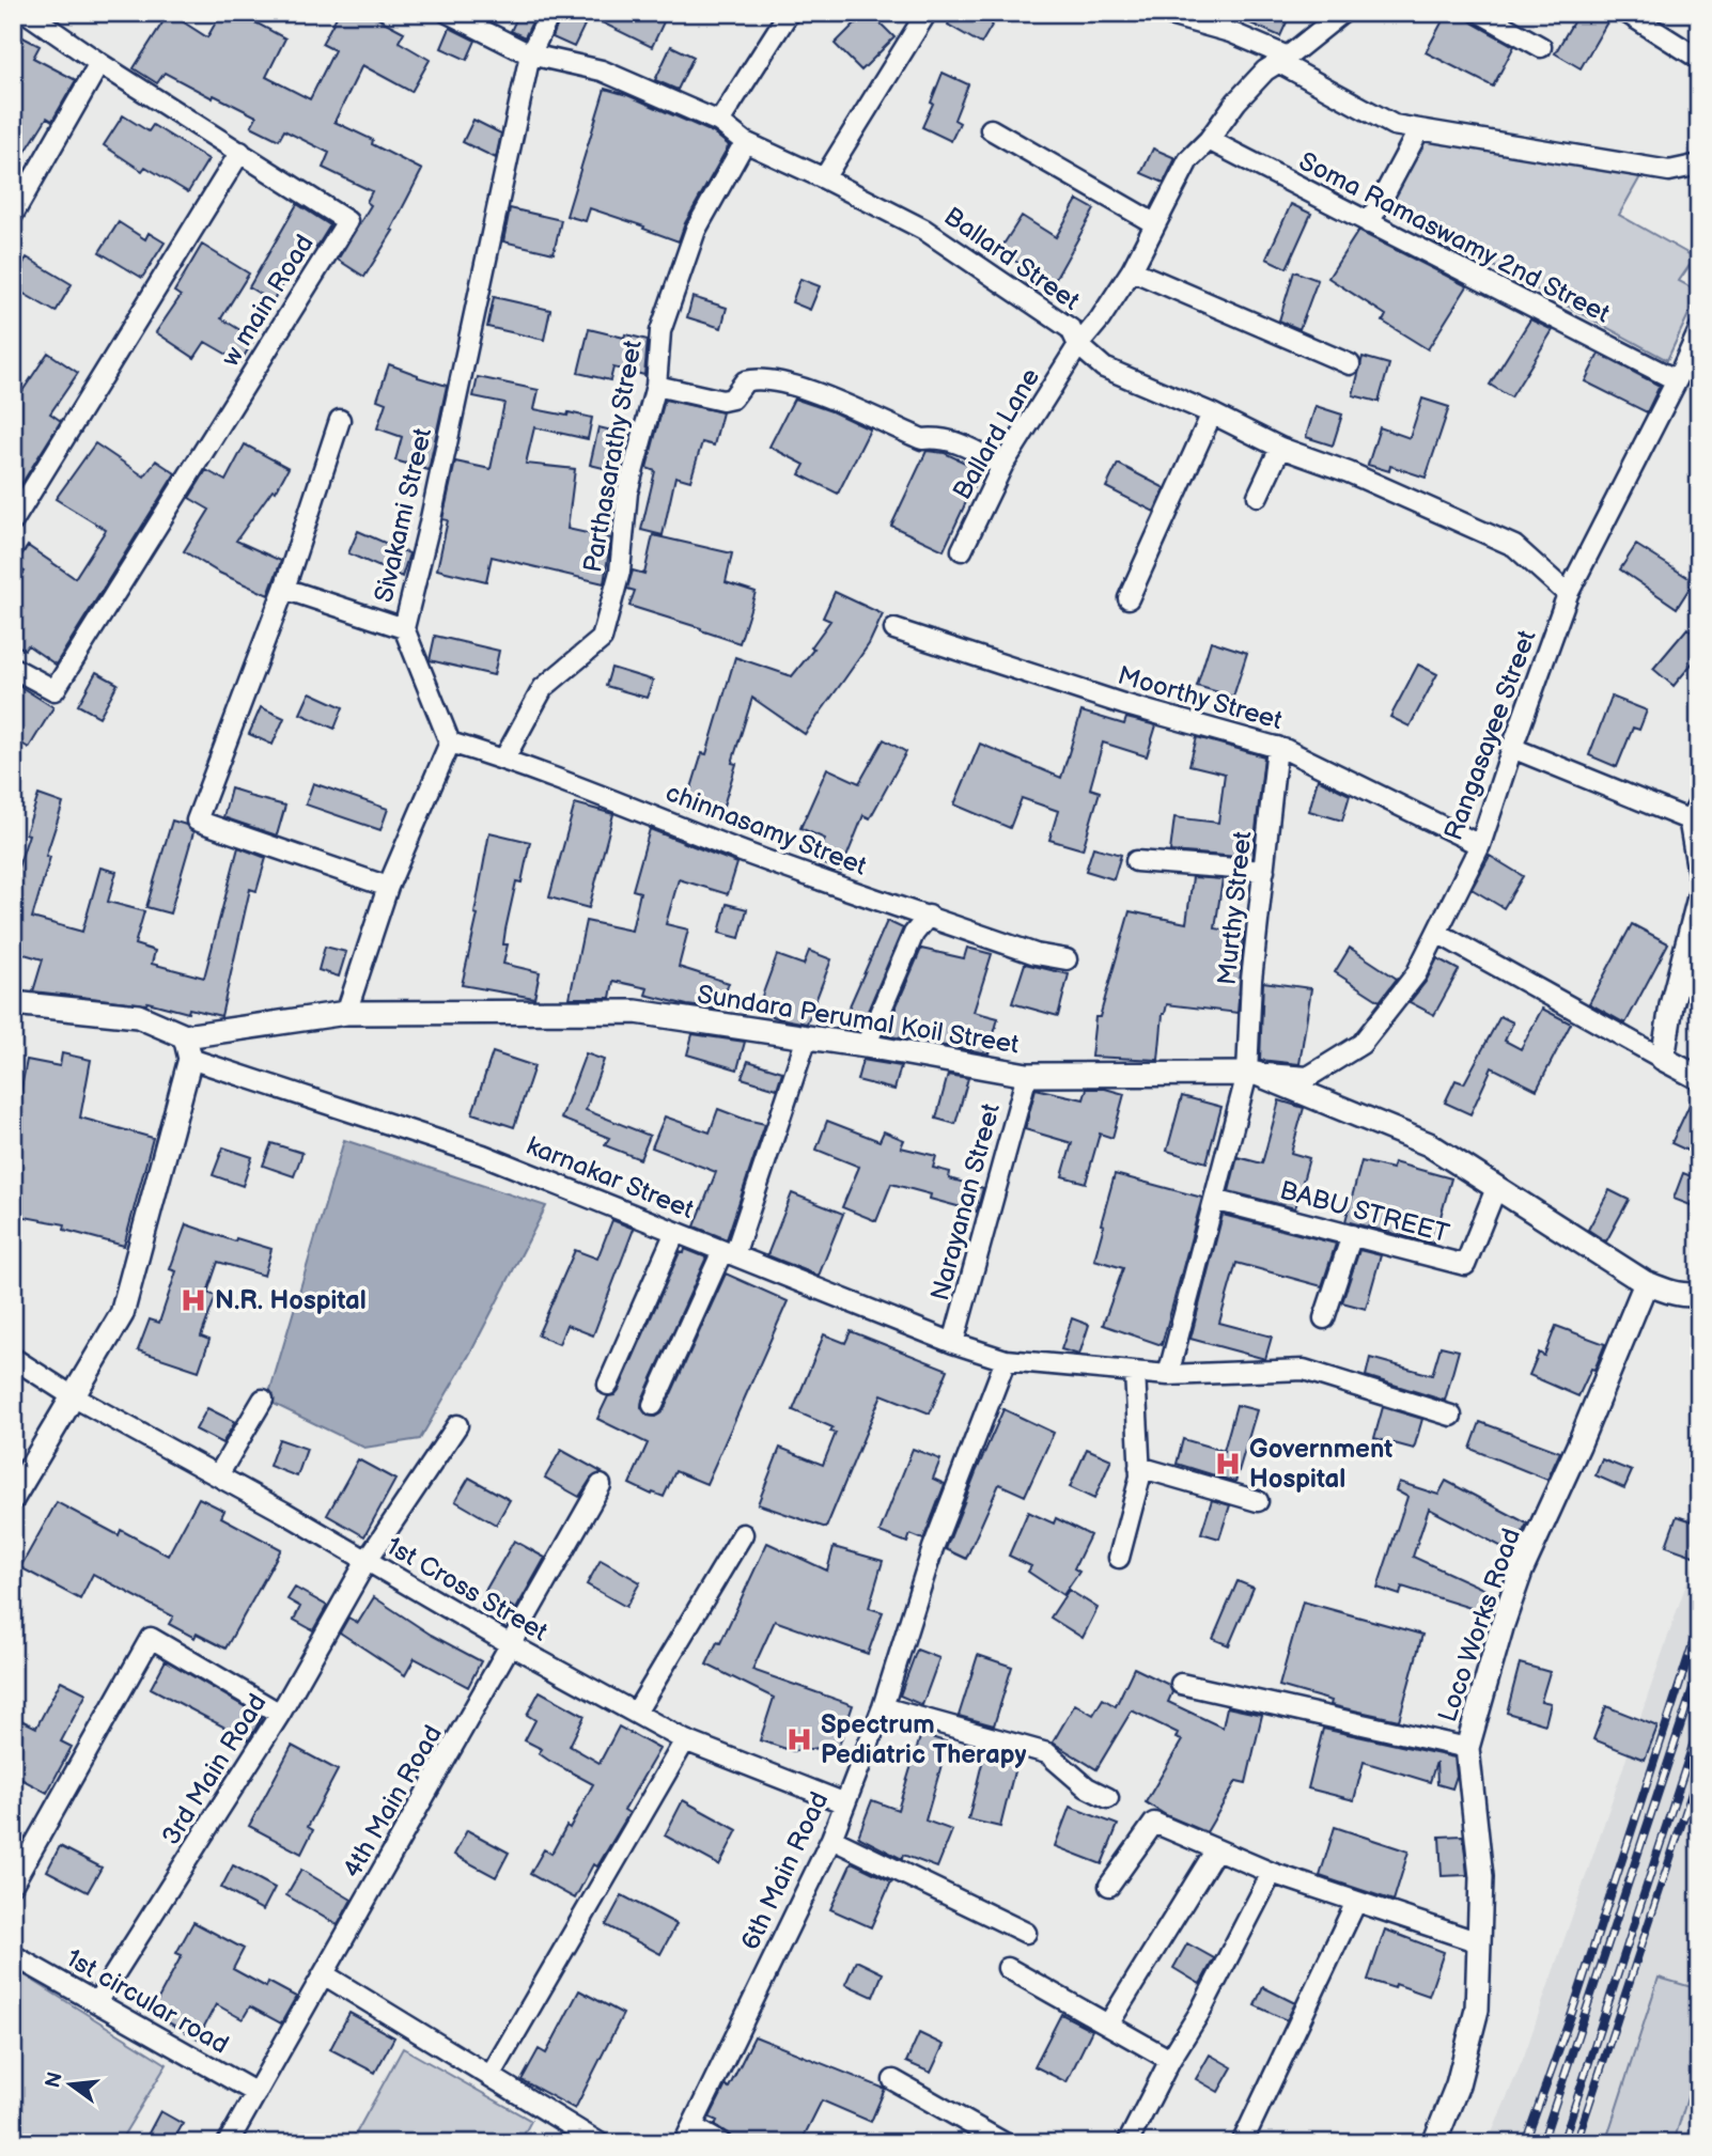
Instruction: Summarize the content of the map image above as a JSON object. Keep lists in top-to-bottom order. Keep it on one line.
{"streets":{"street":["Soma Ramaswamy 2nd Street","Ballard Street","w main Road","Ballard Lane","Parthasarathy Street","Sivakami Street","Moorthy Street","Rangasayee Street","chinnasamy Street","Murthy Street","Sundara Perumal Koil Street","karnakar Street","Narayanan Street","BABU STREET","1st Cross Street","Loco Works Road","3rd Main Road","4th Main Road","6th Main Road","1st circular road"]},"crossings":[["Soma Ramaswamy 2nd Street","Ballard Lane"],["Soma Ramaswamy 2nd Street","Rangasayee Street"],["Ballard Street","Ballard Lane"],["Ballard Street","Parthasarathy Street"],["Ballard Street","Sivakami Street"],["Ballard Street","Rangasayee Street"],["Parthasarathy Street","chinnasamy Street"],["Sivakami Street","chinnasamy Street"],["Moorthy Street","Rangasayee Street"],["Moorthy Street","Murthy Street"],["Rangasayee Street","Murthy Street"],["Rangasayee Street","Sundara Perumal Koil Street"],["Murthy Street","Sundara Perumal Koil Street"],["Murthy Street","karnakar Street"],["Murthy Street","BABU STREET"],["Sundara Perumal Koil Street","Narayanan Street"],["Sundara Perumal Koil Street","BABU STREET"],["Sundara Perumal Koil Street","Loco Works Road"],["karnakar Street","Narayanan Street"],["karnakar Street","6th Main Road"],["1st Cross Street","3rd Main Road"],["1st Cross Street","4th Main Road"],["1st Cross Street","6th Main Road"],["3rd Main Road","1st circular road"],["4th Main Road","1st circular road"]],"places":{"hospital":["N.R. Hospital","Government Hospital","Spectrum Pediatric Therapy"]},"north":"left"}
